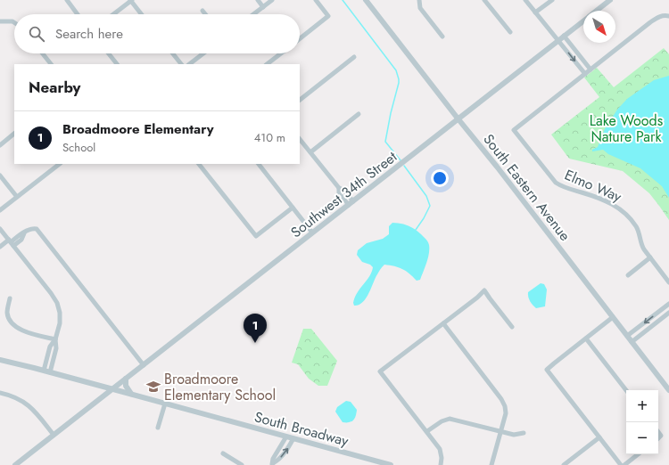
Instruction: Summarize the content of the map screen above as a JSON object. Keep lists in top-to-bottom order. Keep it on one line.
{"streets":{"street":["Elmo Way","South Eastern Avenue","Southwest 34th Street","South Broadway"]},"crossings":[["South Eastern Avenue","Southwest 34th Street"],["Southwest 34th Street","South Broadway"]],"parks":["Lake Woods Nature Park"],"places":{"school or university":["Broadmoore Elementary School"]},"north":"bottom right","page":{"search":"Search here","heading":"Nearby","list":[{"mark":"1","name":"Broadmoore Elementary","note":"School","value":"410 m"}],"pins":"1","map_buttons":["+","−"]}}
